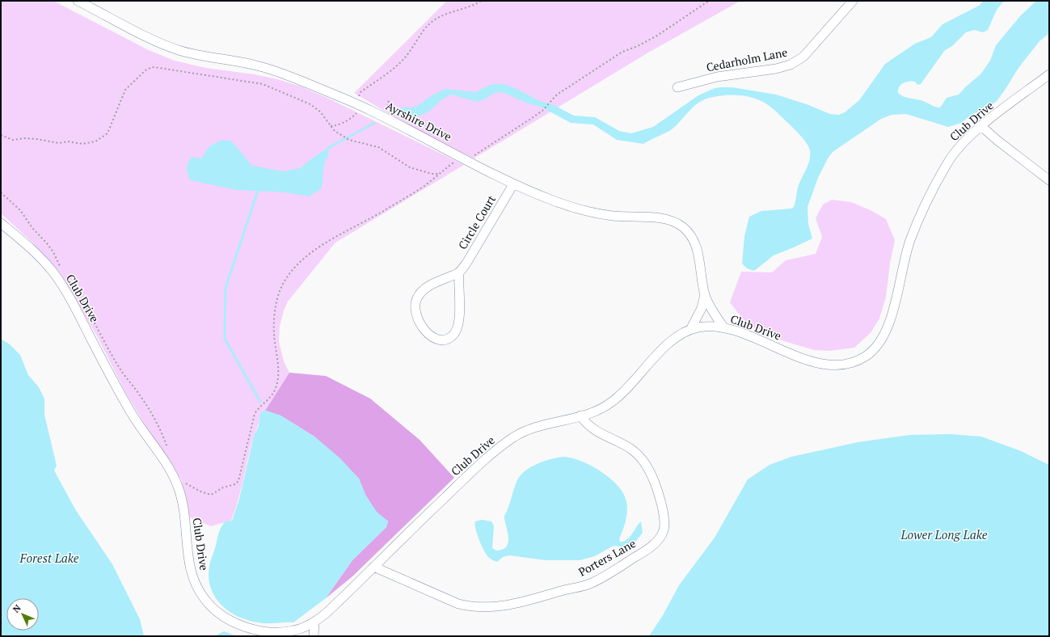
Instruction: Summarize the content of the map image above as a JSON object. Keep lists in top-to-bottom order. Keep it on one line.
{"streets":{"street":["Cedarholm Lane","Ayrshire Drive","Club Drive","Circle Court","Porters Lane"]},"crossings":[["Ayrshire Drive","Club Drive"],["Ayrshire Drive","Circle Court"],["Club Drive","Porters Lane"]],"water":["Lower Long Lake","Forest Lake"],"north":"top left"}
